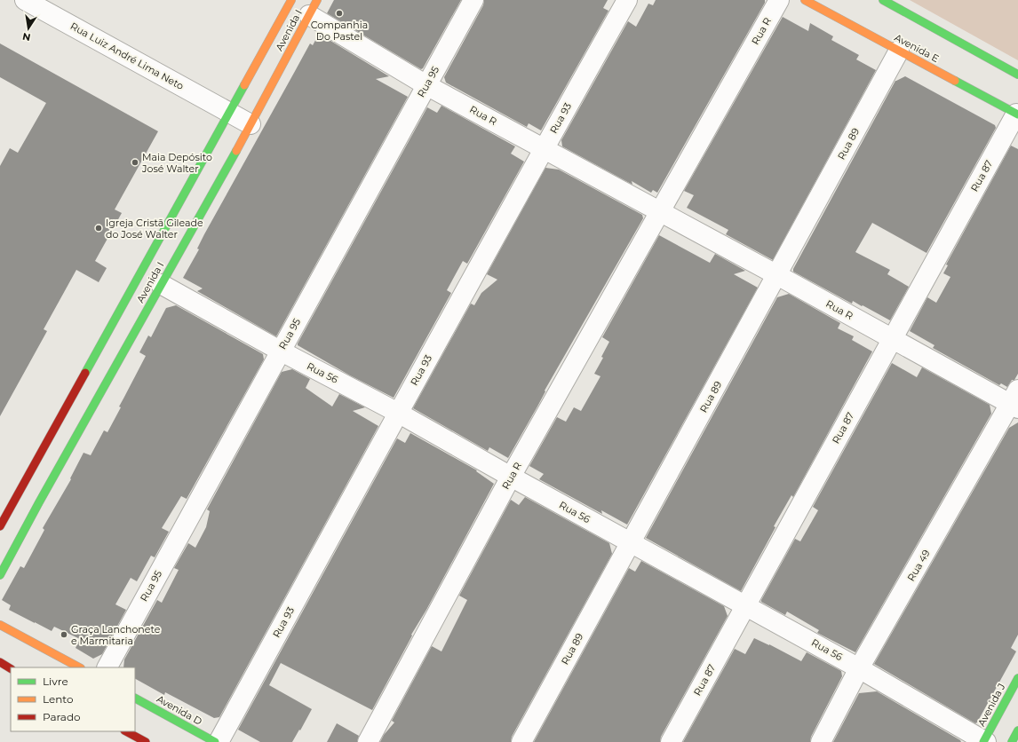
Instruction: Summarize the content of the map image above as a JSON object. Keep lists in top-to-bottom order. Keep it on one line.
{"streets":{"street":["Avenida I","Rua R","Avenida E","Rua Luiz André Lima Neto","Rua 95","Rua 93","Rua 89","Rua 87","Rua 56","Rua 49","Avenida J","Avenida D"]},"crossings":[["Avenida I","Rua R"],["Avenida I","Rua Luiz André Lima Neto"],["Avenida I","Rua 56"],["Rua R","Rua 95"],["Rua R","Rua 93"],["Rua R","Rua 89"],["Rua R","Rua 87"],["Rua R","Rua 56"],["Rua R","Rua 49"],["Avenida E","Rua 89"],["Avenida E","Rua 87"],["Rua 95","Rua 56"],["Rua 93","Rua 56"],["Rua 89","Rua 56"],["Rua 87","Rua 56"],["Rua 56","Rua 49"],["Rua 56","Avenida J"]],"places":["Companhia Do Pastel","Maia Depósito José Walter","Igreja Cristã Gileade do José Walter","Graça Lanchonete e Marmitaria"],"legend":["Livre","Lento","Parado"],"north":"bottom"}
